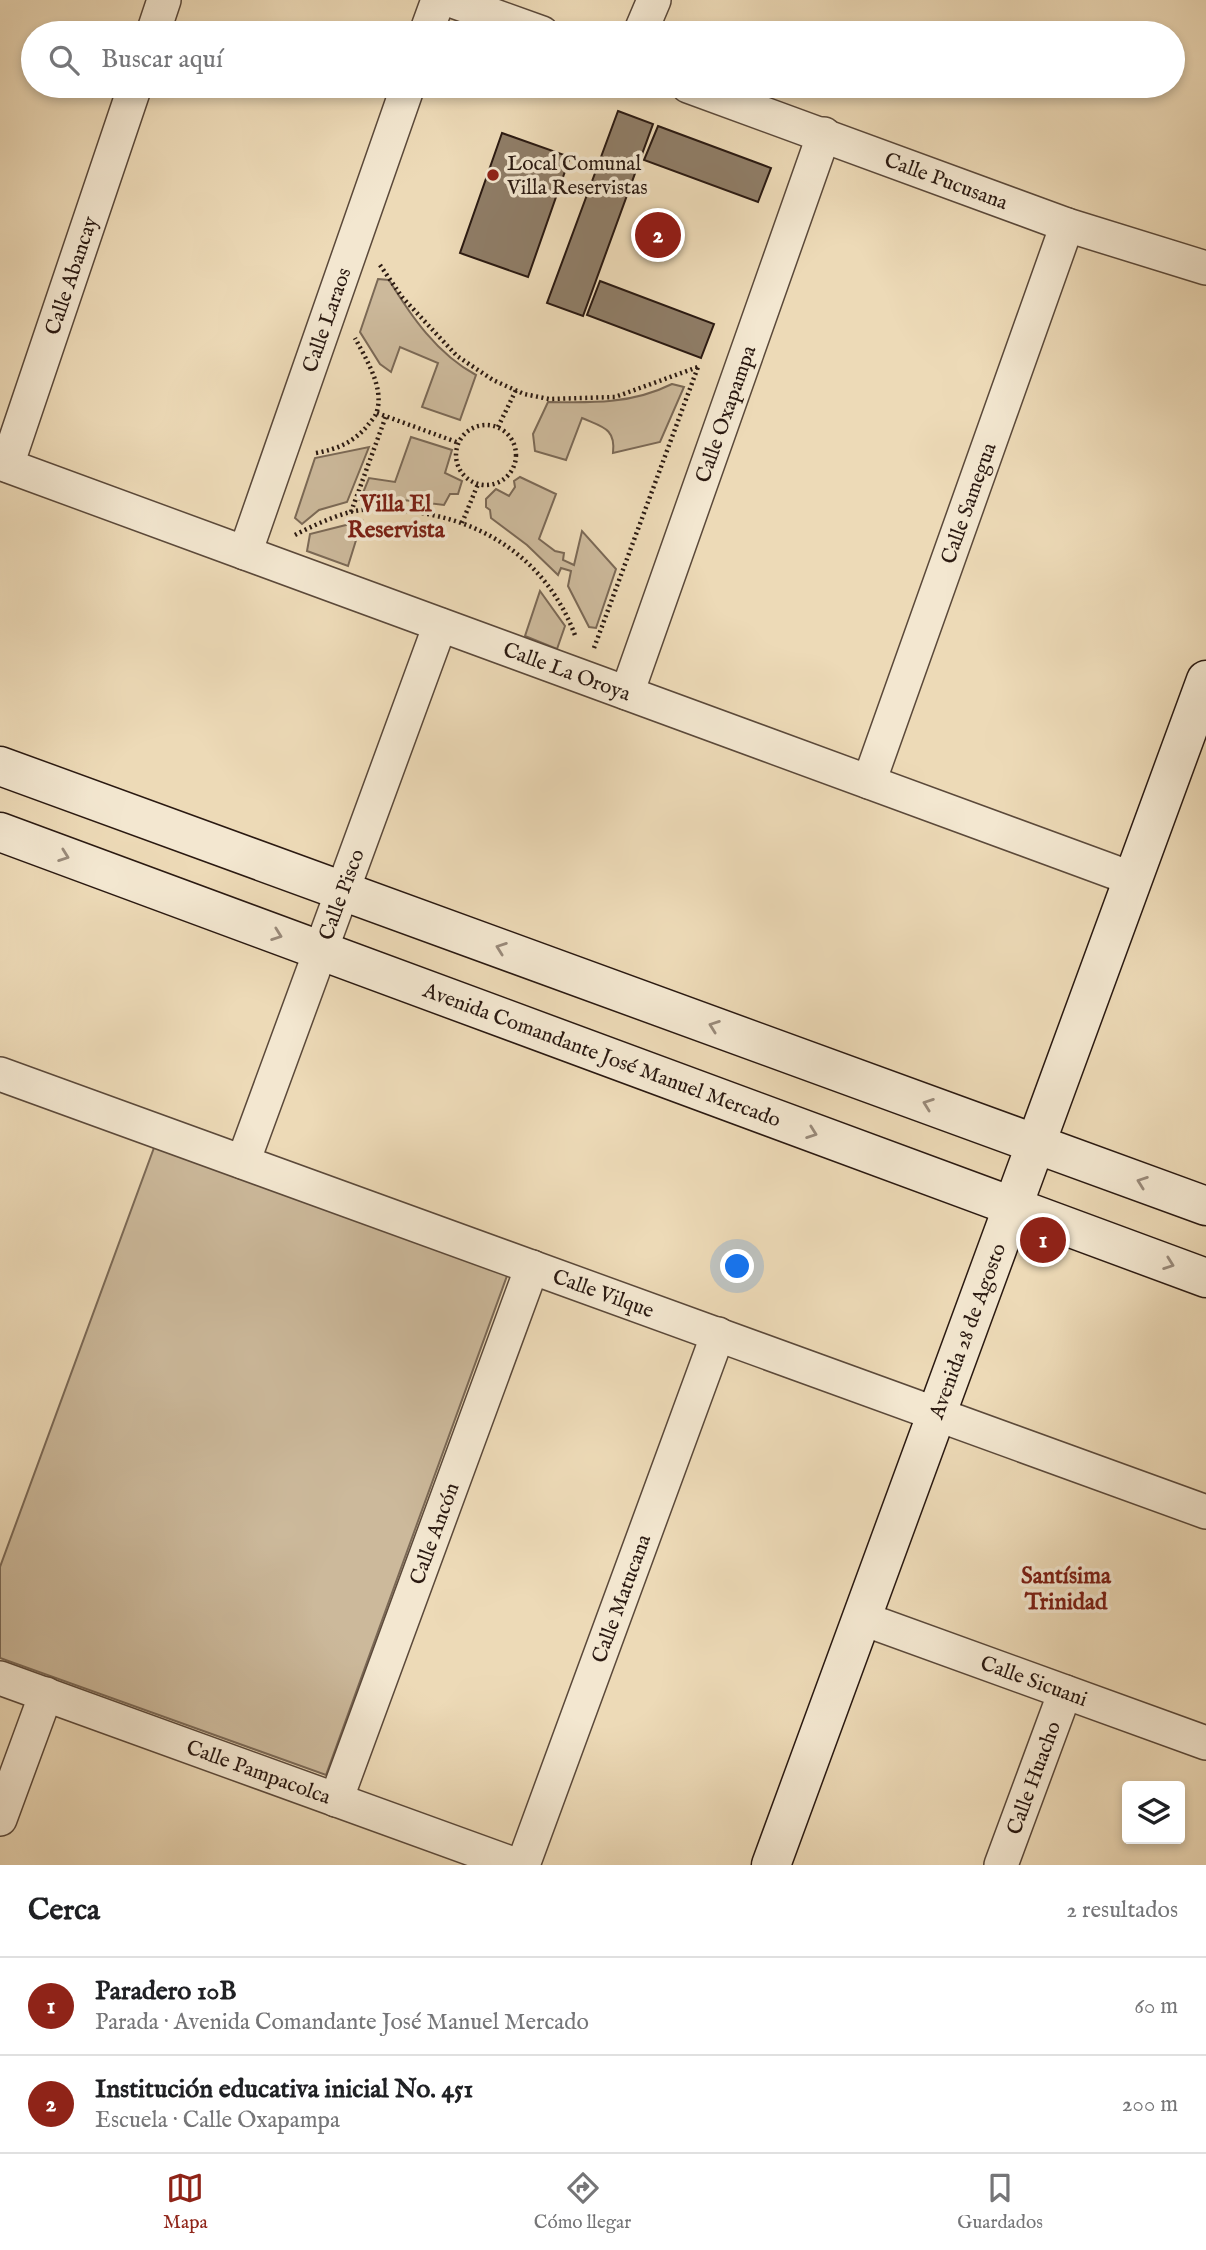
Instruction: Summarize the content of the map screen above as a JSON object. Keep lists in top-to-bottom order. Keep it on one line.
{"streets":{"street":["Calle Pucusana","Calle Abancay","Calle Laraos","Calle Oxapampa","Calle Samegua","Calle La Oroya","Calle Pisco","Avenida Comandante José Manuel Mercado","Calle Vilque","Avenida 28 de Agosto","Calle Ancón","Calle Matucana","Calle Sicuani","Calle Pampacolca","Calle Huacho"]},"crossings":[["Calle Pucusana","Calle Oxapampa"],["Calle Pucusana","Calle Samegua"],["Calle Abancay","Calle La Oroya"],["Calle Laraos","Calle La Oroya"],["Calle Oxapampa","Calle La Oroya"],["Calle Samegua","Calle La Oroya"],["Calle La Oroya","Calle Pisco"],["Calle La Oroya","Avenida 28 de Agosto"],["Calle Pisco","Avenida Comandante José Manuel Mercado"],["Calle Pisco","Calle Vilque"],["Avenida Comandante José Manuel Mercado","Avenida 28 de Agosto"],["Calle Vilque","Avenida 28 de Agosto"],["Calle Vilque","Calle Ancón"],["Calle Vilque","Calle Matucana"],["Avenida 28 de Agosto","Calle Sicuani"],["Calle Ancón","Calle Pampacolca"],["Calle Sicuani","Calle Huacho"]],"districts":["Villa El Reservista","Santísima Trinidad"],"places":["Local Comunal Villa Reservistas"],"page":{"search":"Buscar aquí","pins":["2","1"],"heading":["Cerca","2 resultados"],"list":[{"mark":"1","name":"Paradero 10B","note":"Parada · Avenida Comandante José Manuel Mercado","value":"60 m"},{"mark":"2","name":"Institución educativa inicial No. 451","note":"Escuela · Calle Oxapampa","value":"200 m"}],"nav":["Mapa","Cómo llegar","Guardados"]}}
